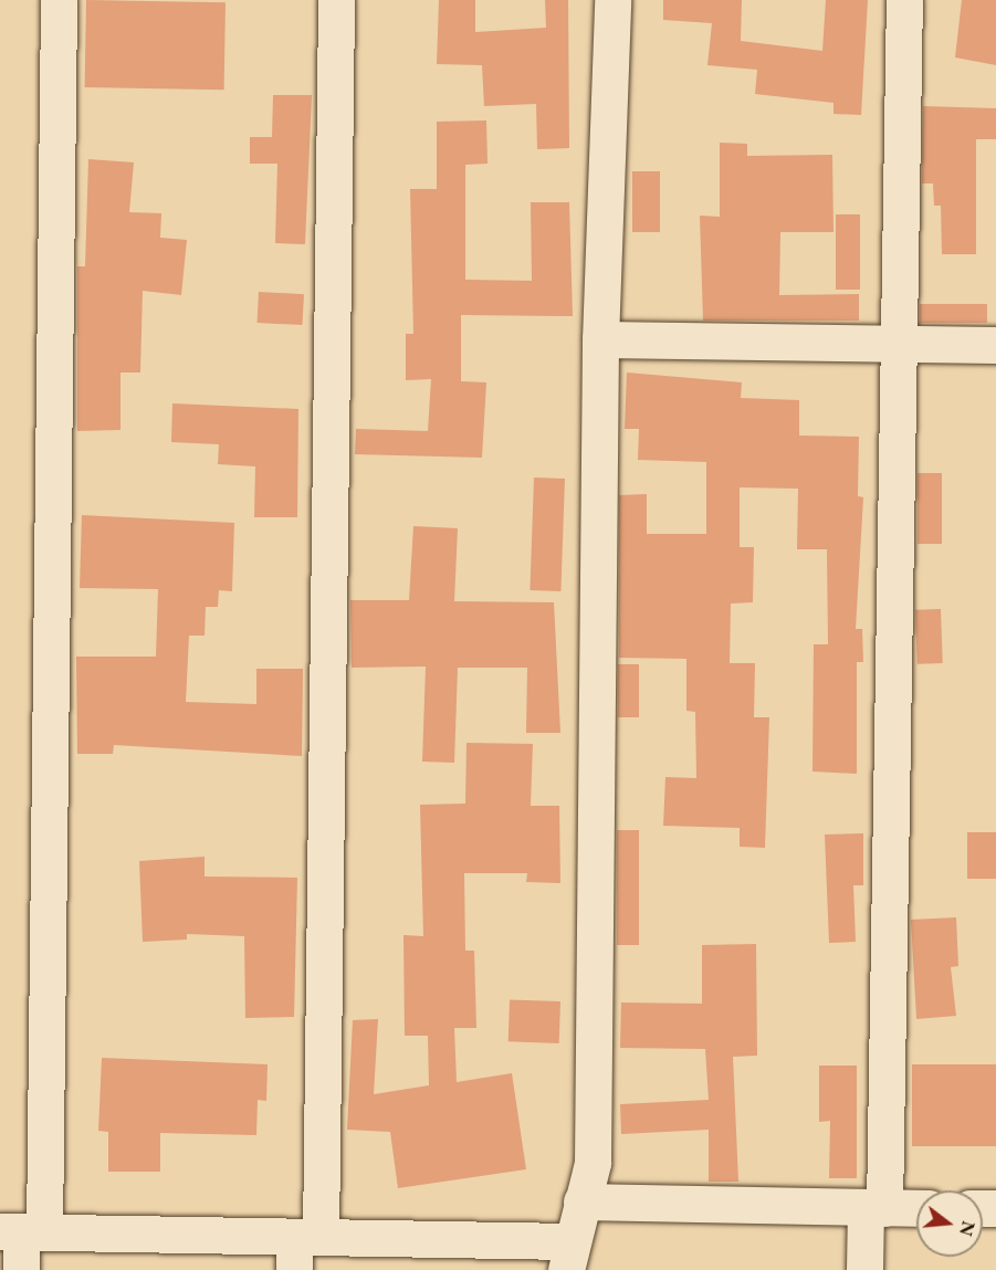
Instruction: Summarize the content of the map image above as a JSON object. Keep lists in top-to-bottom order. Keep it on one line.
{"north":"right"}
